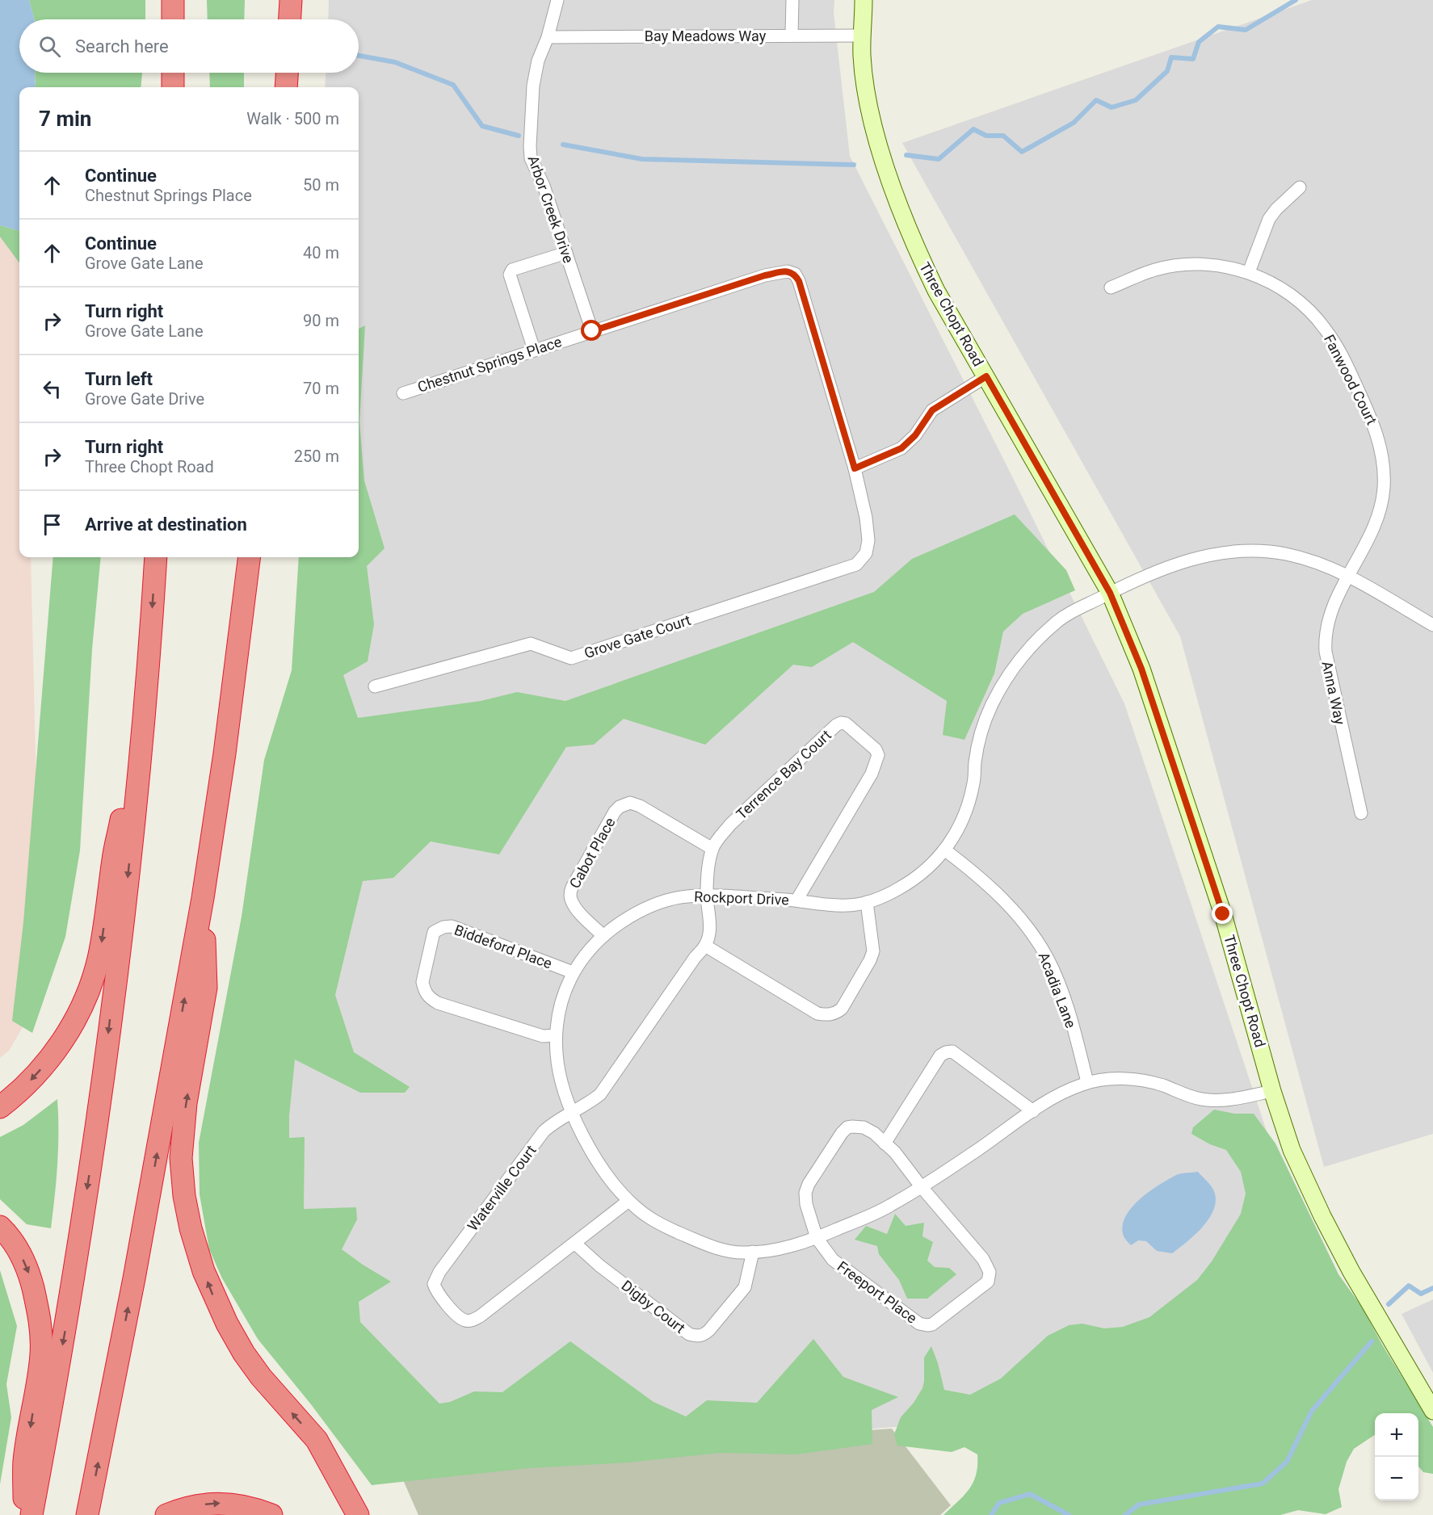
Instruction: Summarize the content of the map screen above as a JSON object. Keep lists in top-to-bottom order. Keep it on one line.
{"streets":{"main road":["Three Chopt Road"],"street":["Bay Meadows Way","Arbor Creek Drive","Chestnut Springs Place","Fanwood Court","Grove Gate Court","Anna Way","Terrence Bay Court","Cabot Place","Rockport Drive","Biddeford Place","Acadia Lane","Waterville Court","Freeport Place","Digby Court"]},"crossings":[["Bay Meadows Way","Arbor Creek Drive"],["Bay Meadows Way","Three Chopt Road"],["Arbor Creek Drive","Chestnut Springs Place"],["Three Chopt Road","Rockport Drive"],["Chestnut Springs Place","Grove Gate Court"],["Fanwood Court","Anna Way"],["Fanwood Court","Rockport Drive"],["Anna Way","Rockport Drive"],["Terrence Bay Court","Cabot Place"],["Terrence Bay Court","Rockport Drive"],["Terrence Bay Court","Waterville Court"],["Cabot Place","Rockport Drive"],["Rockport Drive","Biddeford Place"],["Rockport Drive","Acadia Lane"],["Rockport Drive","Waterville Court"],["Rockport Drive","Freeport Place"],["Rockport Drive","Digby Court"],["Waterville Court","Digby Court"]],"page":{"search":"Search here","heading":["7 min","Walk · 500 m"],"list":[["Continue","Chestnut Springs Place","50 m"],["Continue","Grove Gate Lane","40 m"],["Turn right","Grove Gate Lane","90 m"],["Turn left","Grove Gate Drive","70 m"],["Turn right","Three Chopt Road","250 m"],"Arrive at destination"],"map_buttons":["+","−"]}}
